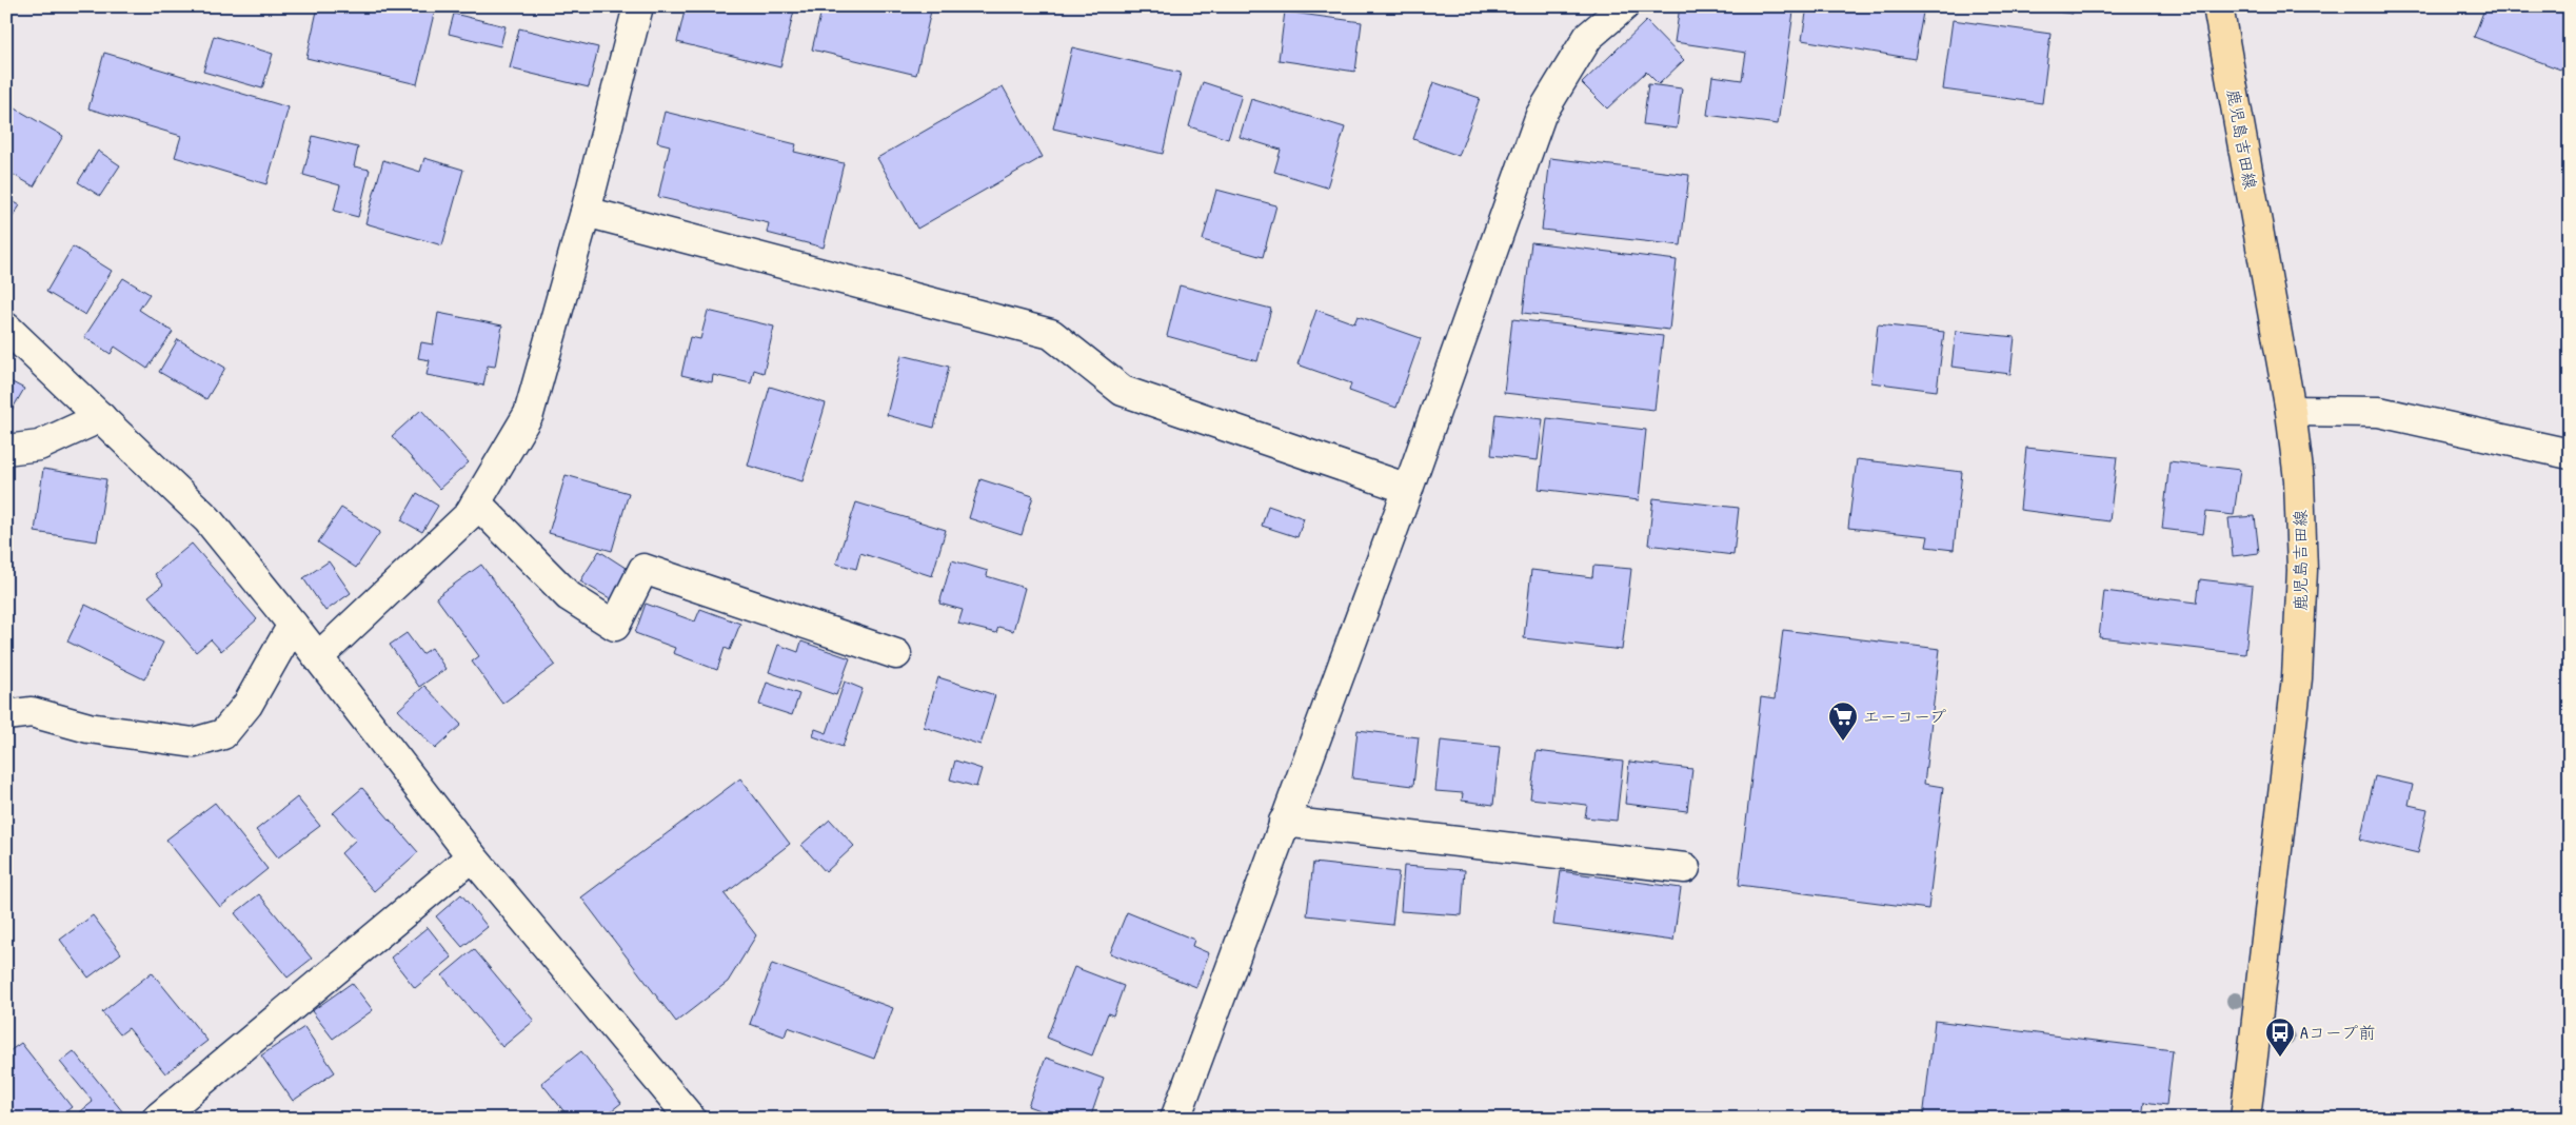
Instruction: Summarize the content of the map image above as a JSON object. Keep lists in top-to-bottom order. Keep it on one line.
{"streets":{"main road":["鹿児島吉田線"]},"places":{"supermarket":["エーコープ"],"bus stop":["Aコープ前"]}}
